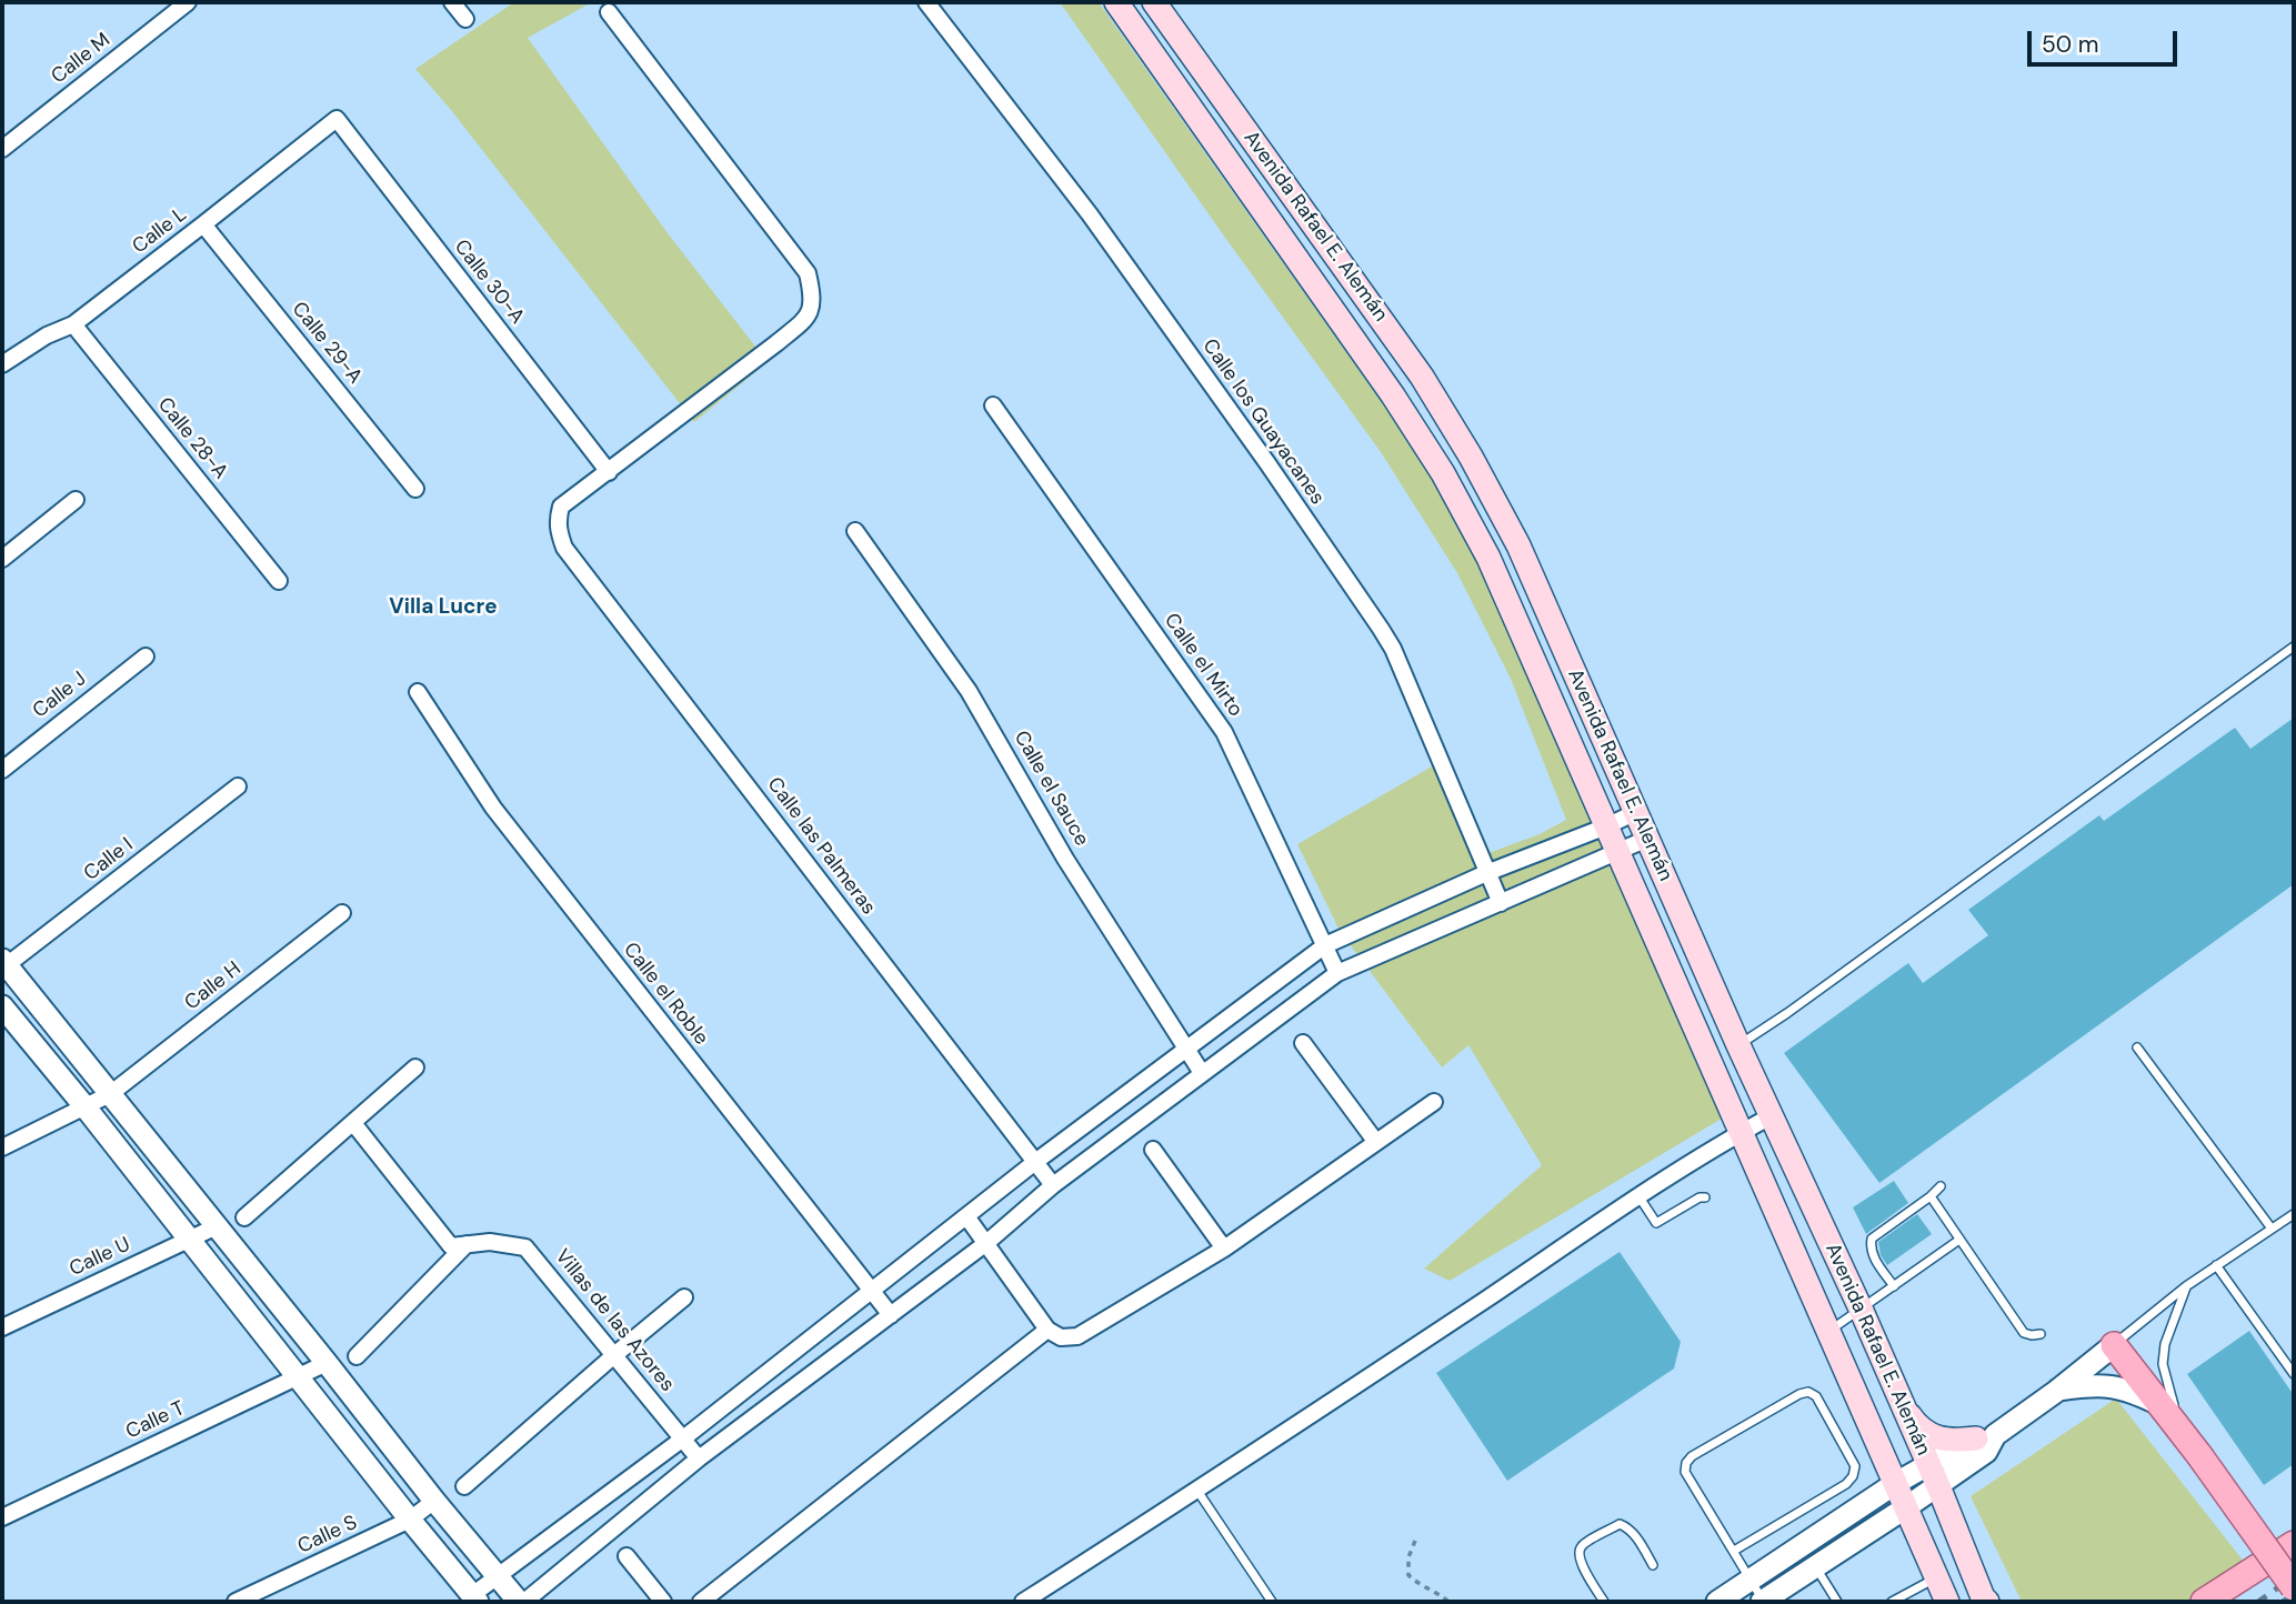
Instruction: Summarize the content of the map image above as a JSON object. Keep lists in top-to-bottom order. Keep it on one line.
{"streets":{"main road":["Avenida Rafael E. Alemán"],"street":["Calle M","Calle L","Calle 30-A","Calle 29-A","Calle los Guayacanes","Calle 28-A","Calle el Mirto","Calle J","Calle el Sauce","Calle las Palmeras","Calle I","Calle H","Calle el Roble","Calle U","Villas de las Azores","Calle T","Calle S"]},"crossings":[["Calle L","Calle 30-A"],["Calle L","Calle 29-A"],["Calle L","Calle 28-A"],["Calle 30-A","Calle las Palmeras"]],"districts":["Villa Lucre"],"scale_bar":"50 m"}
